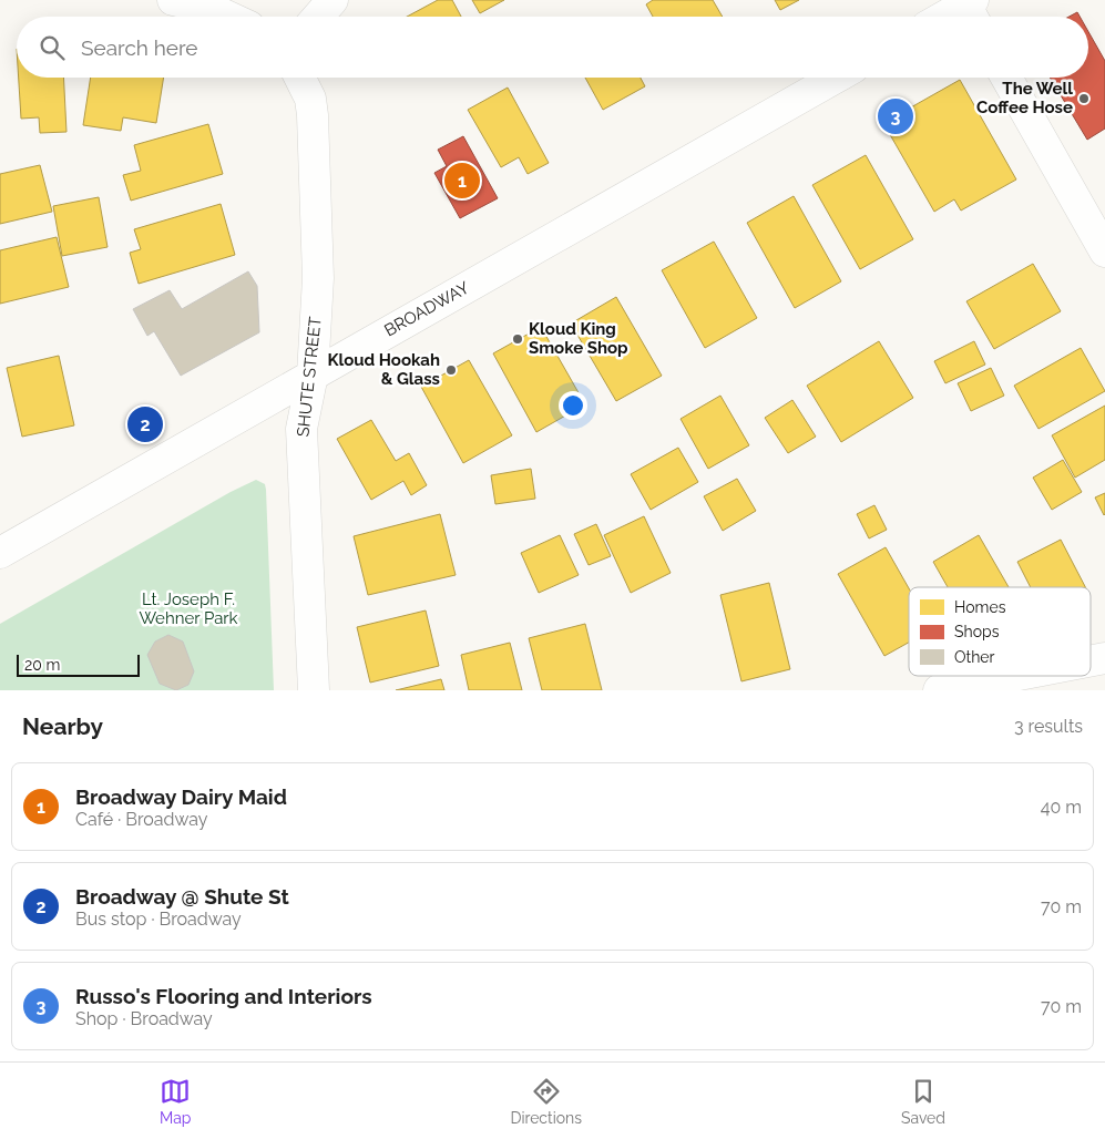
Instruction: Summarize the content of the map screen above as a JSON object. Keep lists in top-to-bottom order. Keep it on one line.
{"streets":{"main road":["BROADWAY","SHUTE STREET"]},"crossings":[["BROADWAY","SHUTE STREET"]],"parks":["Lt. Joseph F. Wehner Park"],"places":["The Well Coffee Hose","Kloud King Smoke Shop","Kloud Hookah & Glass"],"legend":["Homes","Shops","Other"],"scale_bar":"20 m","page":{"search":"Search here","pins":["3","1","2"],"scale":"20 m","heading":["Nearby","3 results"],"list":[{"mark":"1","name":"Broadway Dairy Maid","note":"Café · Broadway","value":"40 m"},{"mark":"2","name":"Broadway @ Shute St","note":"Bus stop · Broadway","value":"70 m"},{"mark":"3","name":"Russo's Flooring and Interiors","note":"Shop · Broadway","value":"70 m"}],"nav":["Map","Directions","Saved"]}}
